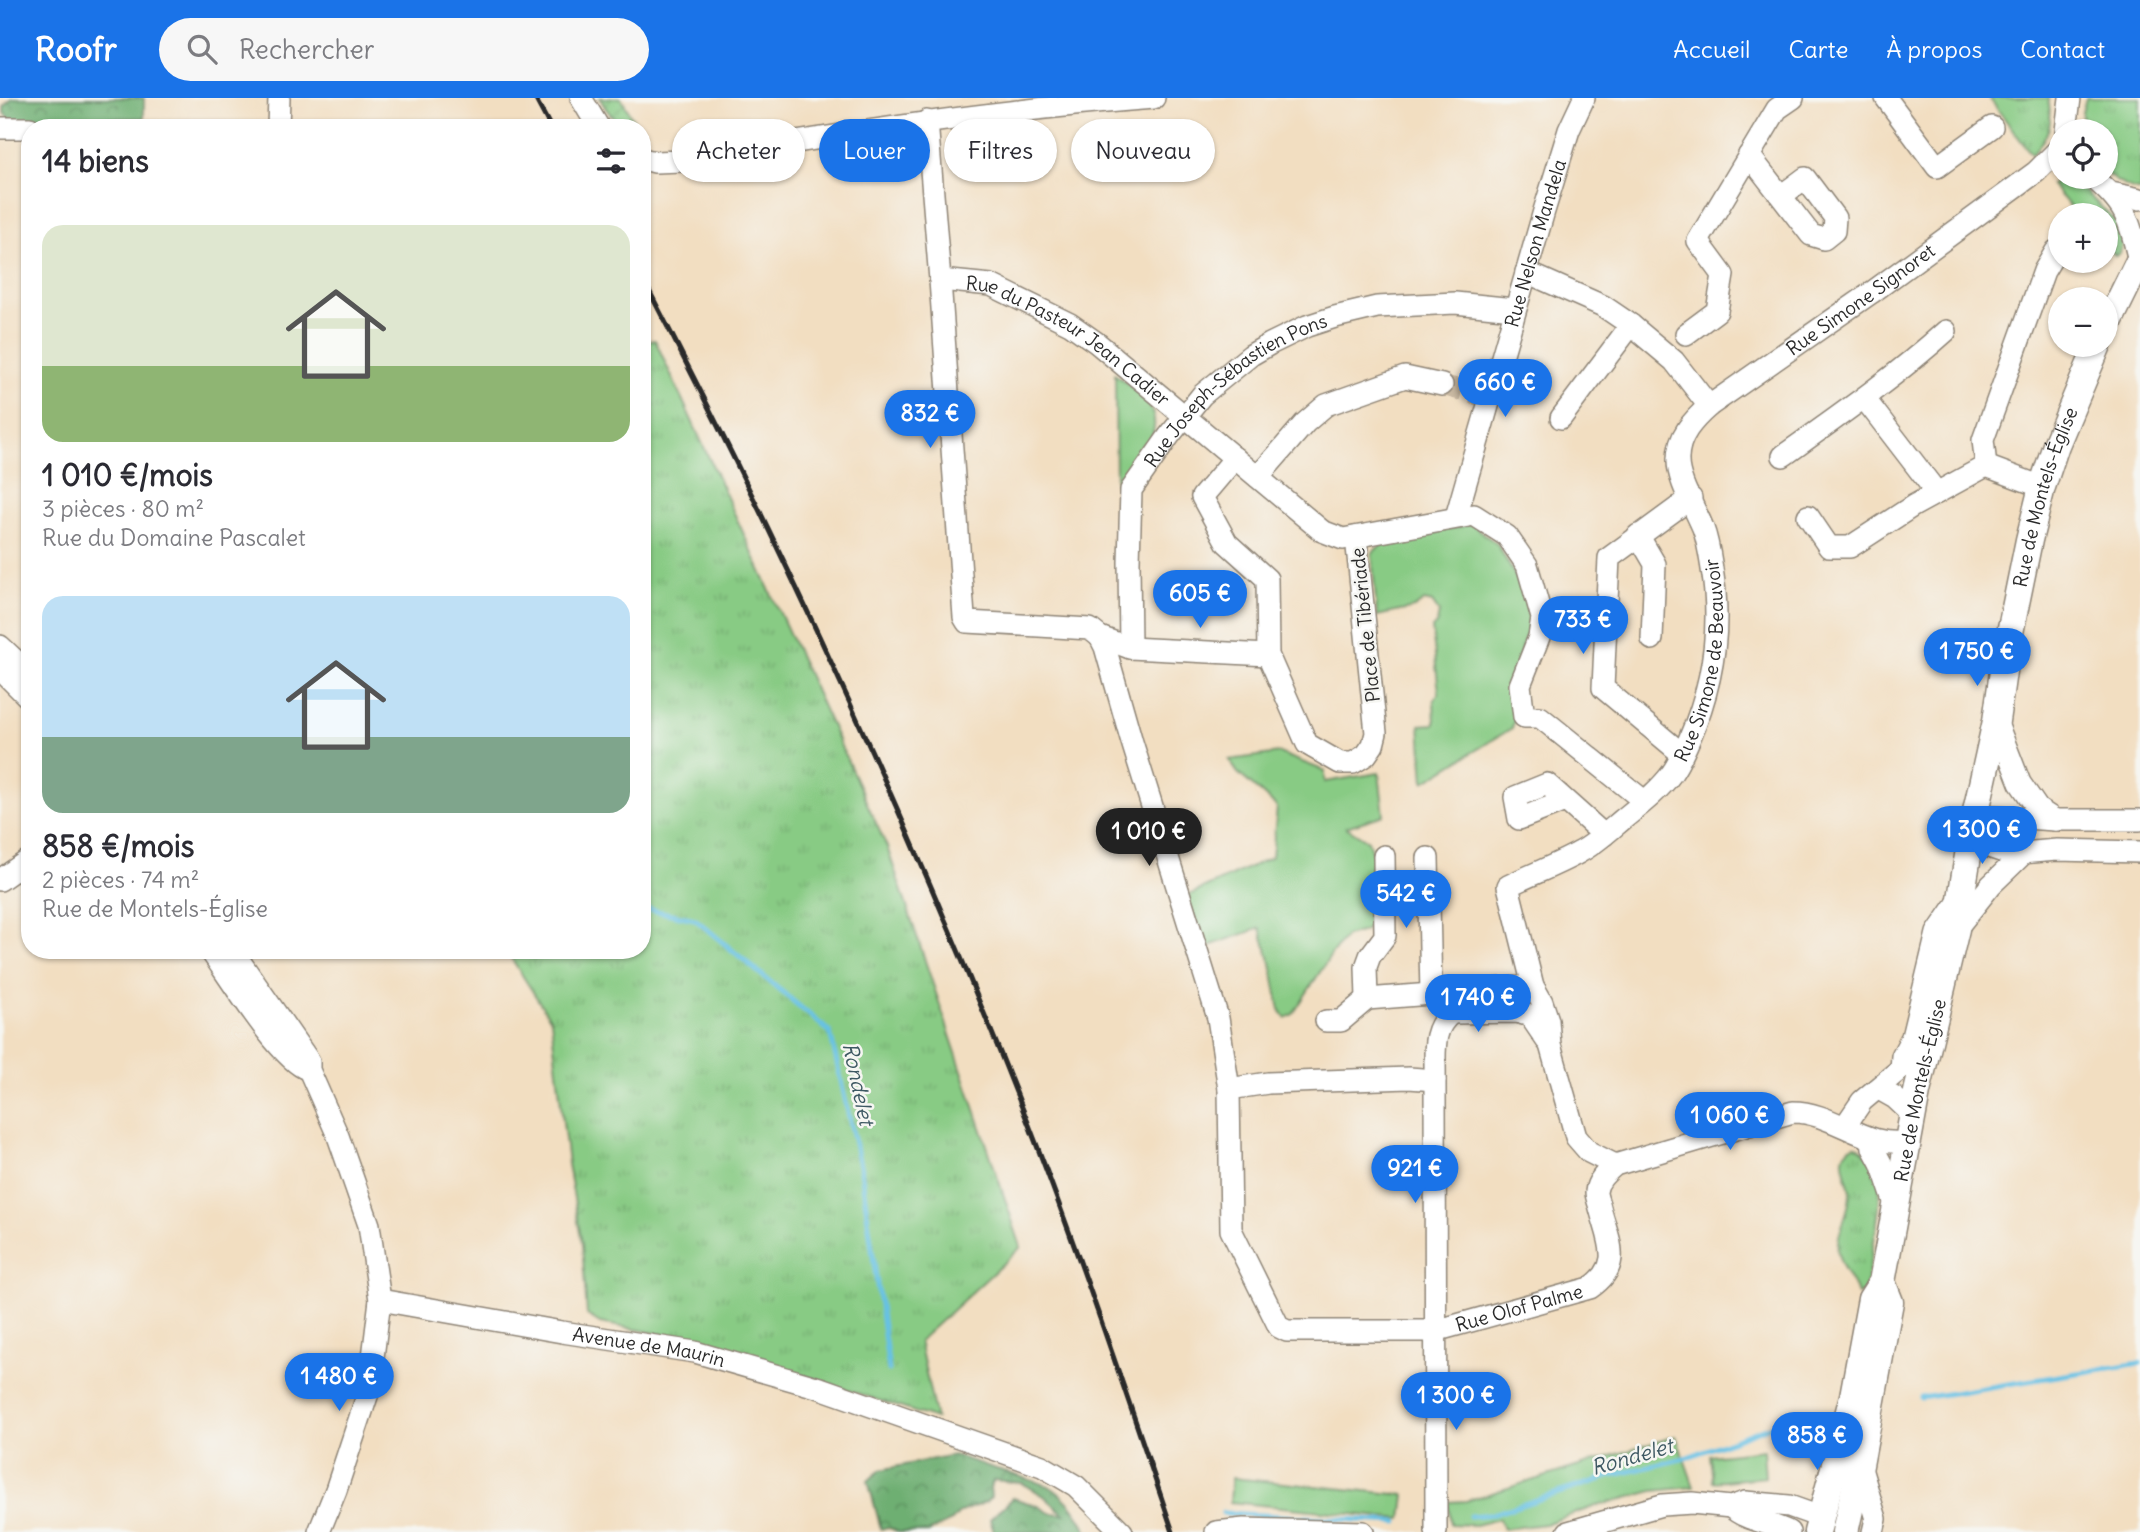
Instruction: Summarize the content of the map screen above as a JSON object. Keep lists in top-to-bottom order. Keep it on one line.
{"streets":{"main road":["Rue de Montels-Église"],"street":["Rue Nelson Mandela","Rue Simone Signoret","Rue du Pasteur Jean Cadier","Rue Joseph-Sébastien Pons","Place de Tibériade","Rue Simone de Beauvoir","Rue Olof Palme","Avenue de Maurin"]},"crossings":[["Rue Nelson Mandela","Rue Joseph-Sébastien Pons"],["Rue Nelson Mandela","Place de Tibériade"],["Rue Simone Signoret","Rue Simone de Beauvoir"],["Rue du Pasteur Jean Cadier","Rue Joseph-Sébastien Pons"],["Rue du Pasteur Jean Cadier","Place de Tibériade"],["Place de Tibériade","Rue Simone de Beauvoir"]],"water":["Rondelet"],"page":{"header":"Roofr","search":"Rechercher","nav":["Accueil","Carte","À propos","Contact"],"map_buttons":["+","−"],"chip":["Acheter","Louer","Filtres","Nouveau"],"heading":"14 biens","list":[{"name":"1 010 €/mois","note":"3 pièces · 80 m² · Rue du Domaine Pascalet"},{"name":"858 €/mois","note":"2 pièces · 74 m² · Rue de Montels-Église"}],"price":["660 €","832 €","605 €","733 €","1 750 €","1 300 €","1 010 €","542 €","1 740 €","1 060 €","921 €","1 480 €","1 300 €","858 €"]}}
